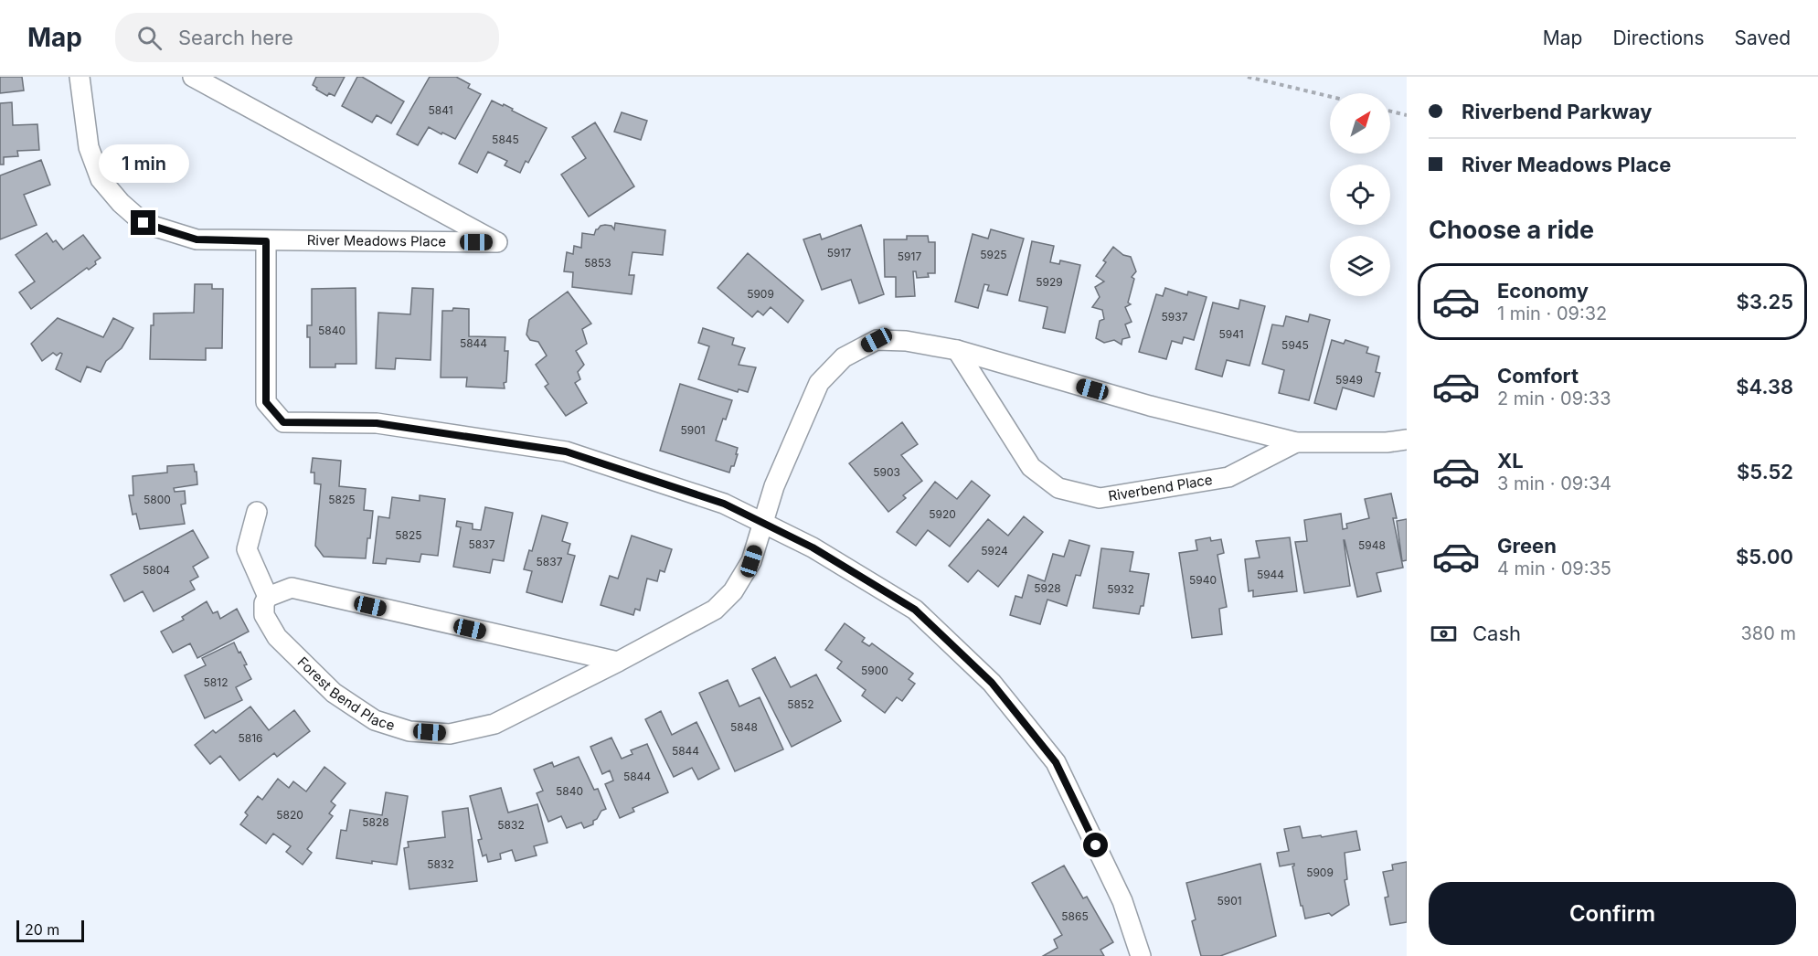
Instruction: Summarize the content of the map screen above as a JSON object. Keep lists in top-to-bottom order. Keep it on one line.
{"streets":{"street":["River Meadows Place","Riverbend Place","Forest Bend Place"]},"crossings":[["Riverbend Place","Forest Bend Place"]],"house_numbers":["5841","5845","5917","5925","5917","5853","5929","5909","5937","5840","5941","5844","5945","5949","5901","5903","5800","5825","5920","5825","5837","5948","5924","5837","5804","5944","5940","5928","5932","5900","5812","5852","5848","5816","5844","5844","5840","5820","5828","5832","5832","5909","5901","5865"],"scale_bar":"20 m","north":"top right","page":{"header":"Map","search":"Search here","nav":["Map","Directions","Saved"],"banner":["Riverbend Parkway","River Meadows Place"],"bubble":"1 min","heading":"Choose a ride","list":[{"name":"Economy","note":"1 min · 09:32","value":"$3.25"},{"name":"Comfort","note":"2 min · 09:33","value":"$4.38"},{"name":"XL","note":"3 min · 09:34","value":"$5.52"},{"name":"Green","note":"4 min · 09:35","value":"$5.00"}],"pay":["Cash","380 m"],"buttons":"Confirm","scale":"20 m"}}
